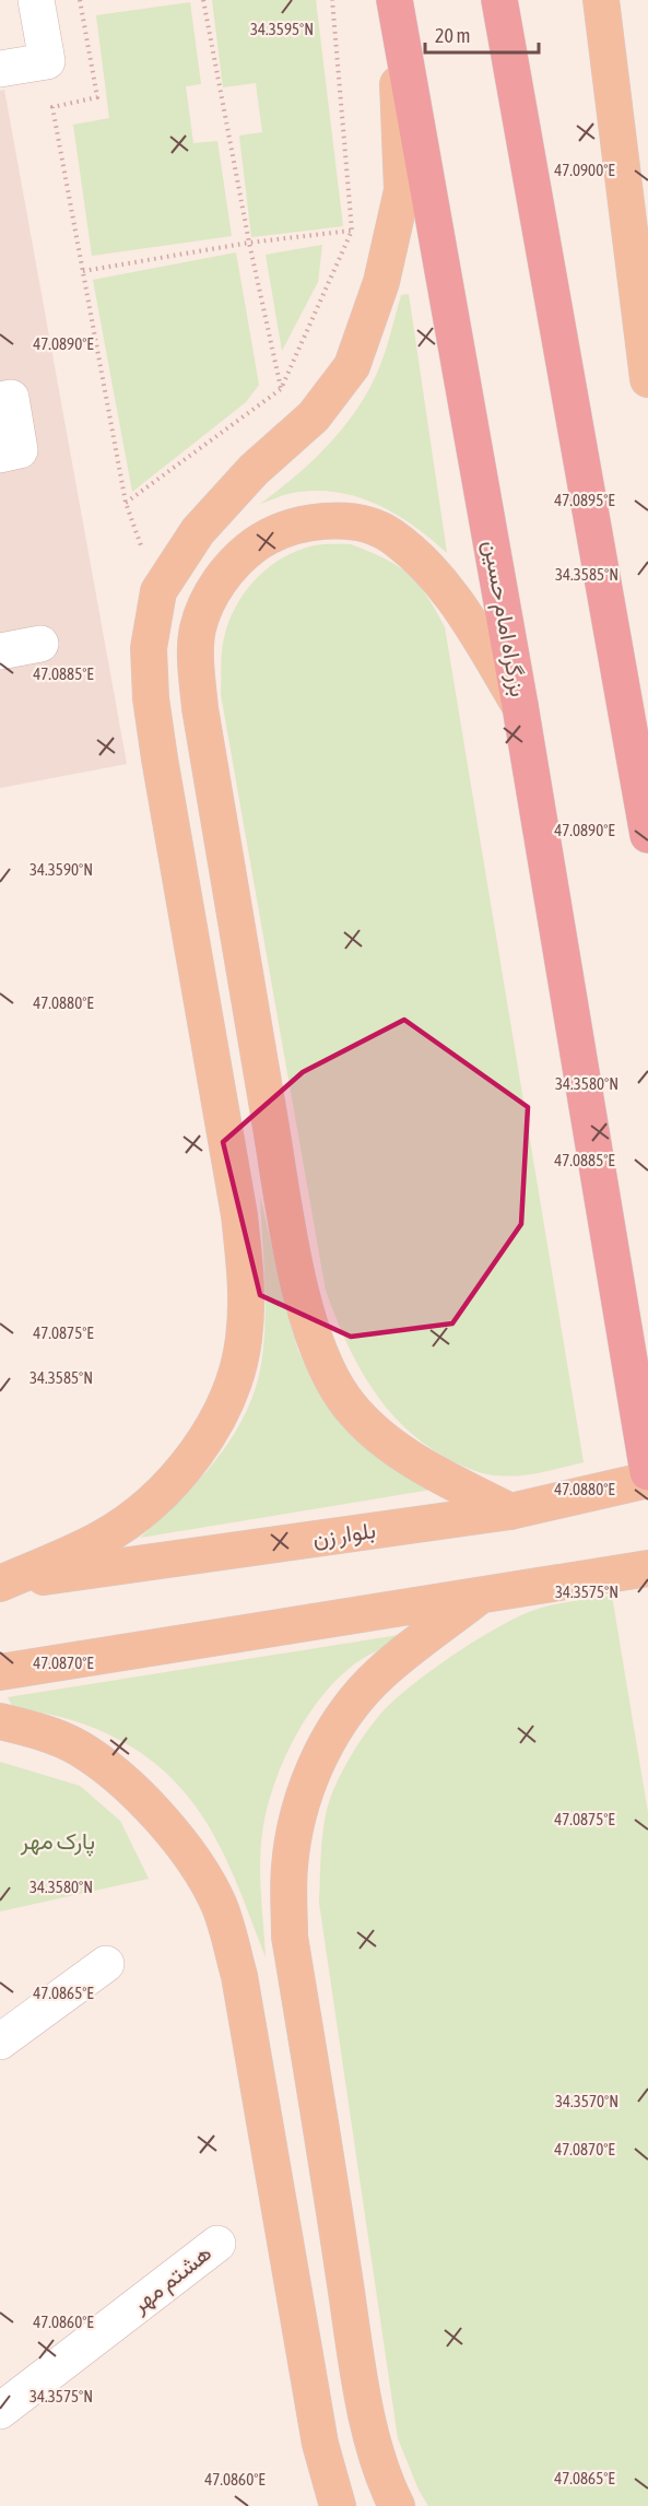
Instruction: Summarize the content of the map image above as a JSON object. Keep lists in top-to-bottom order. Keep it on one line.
{"streets":{"highway":["بزرگراه امام حسین"],"main road":["بلوار زن"],"street":["هشتم مهر"]},"parks":["پارک مهر"],"scale_bar":"20 m","coordinates":["34.3595°N","47.0900°E","47.0890°E","47.0895°E","34.3585°N","47.0885°E","34.3590°N","47.0880°E","34.3580°N","47.0875°E","34.3575°N","47.0870°E","47.0865°E","34.3570°N","47.0860°E"]}
